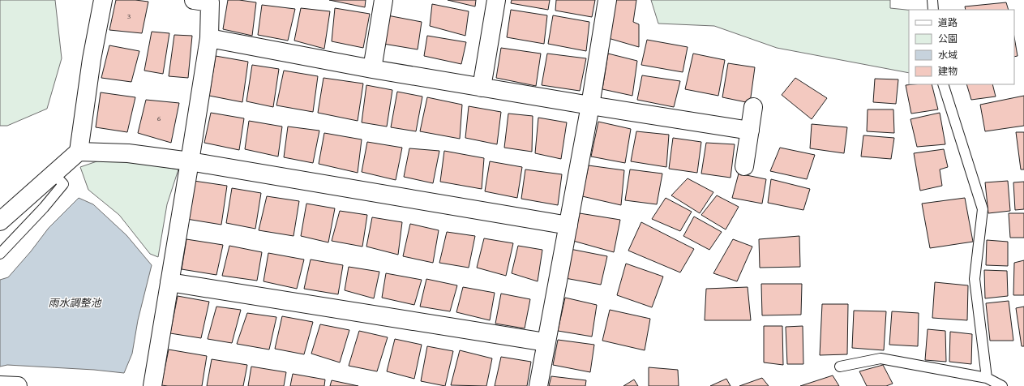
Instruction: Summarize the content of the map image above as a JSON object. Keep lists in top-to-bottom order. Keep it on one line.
{"water":["雨水調整池"],"house_numbers":["3","6"],"legend":["道路","公園","水域","建物"]}
